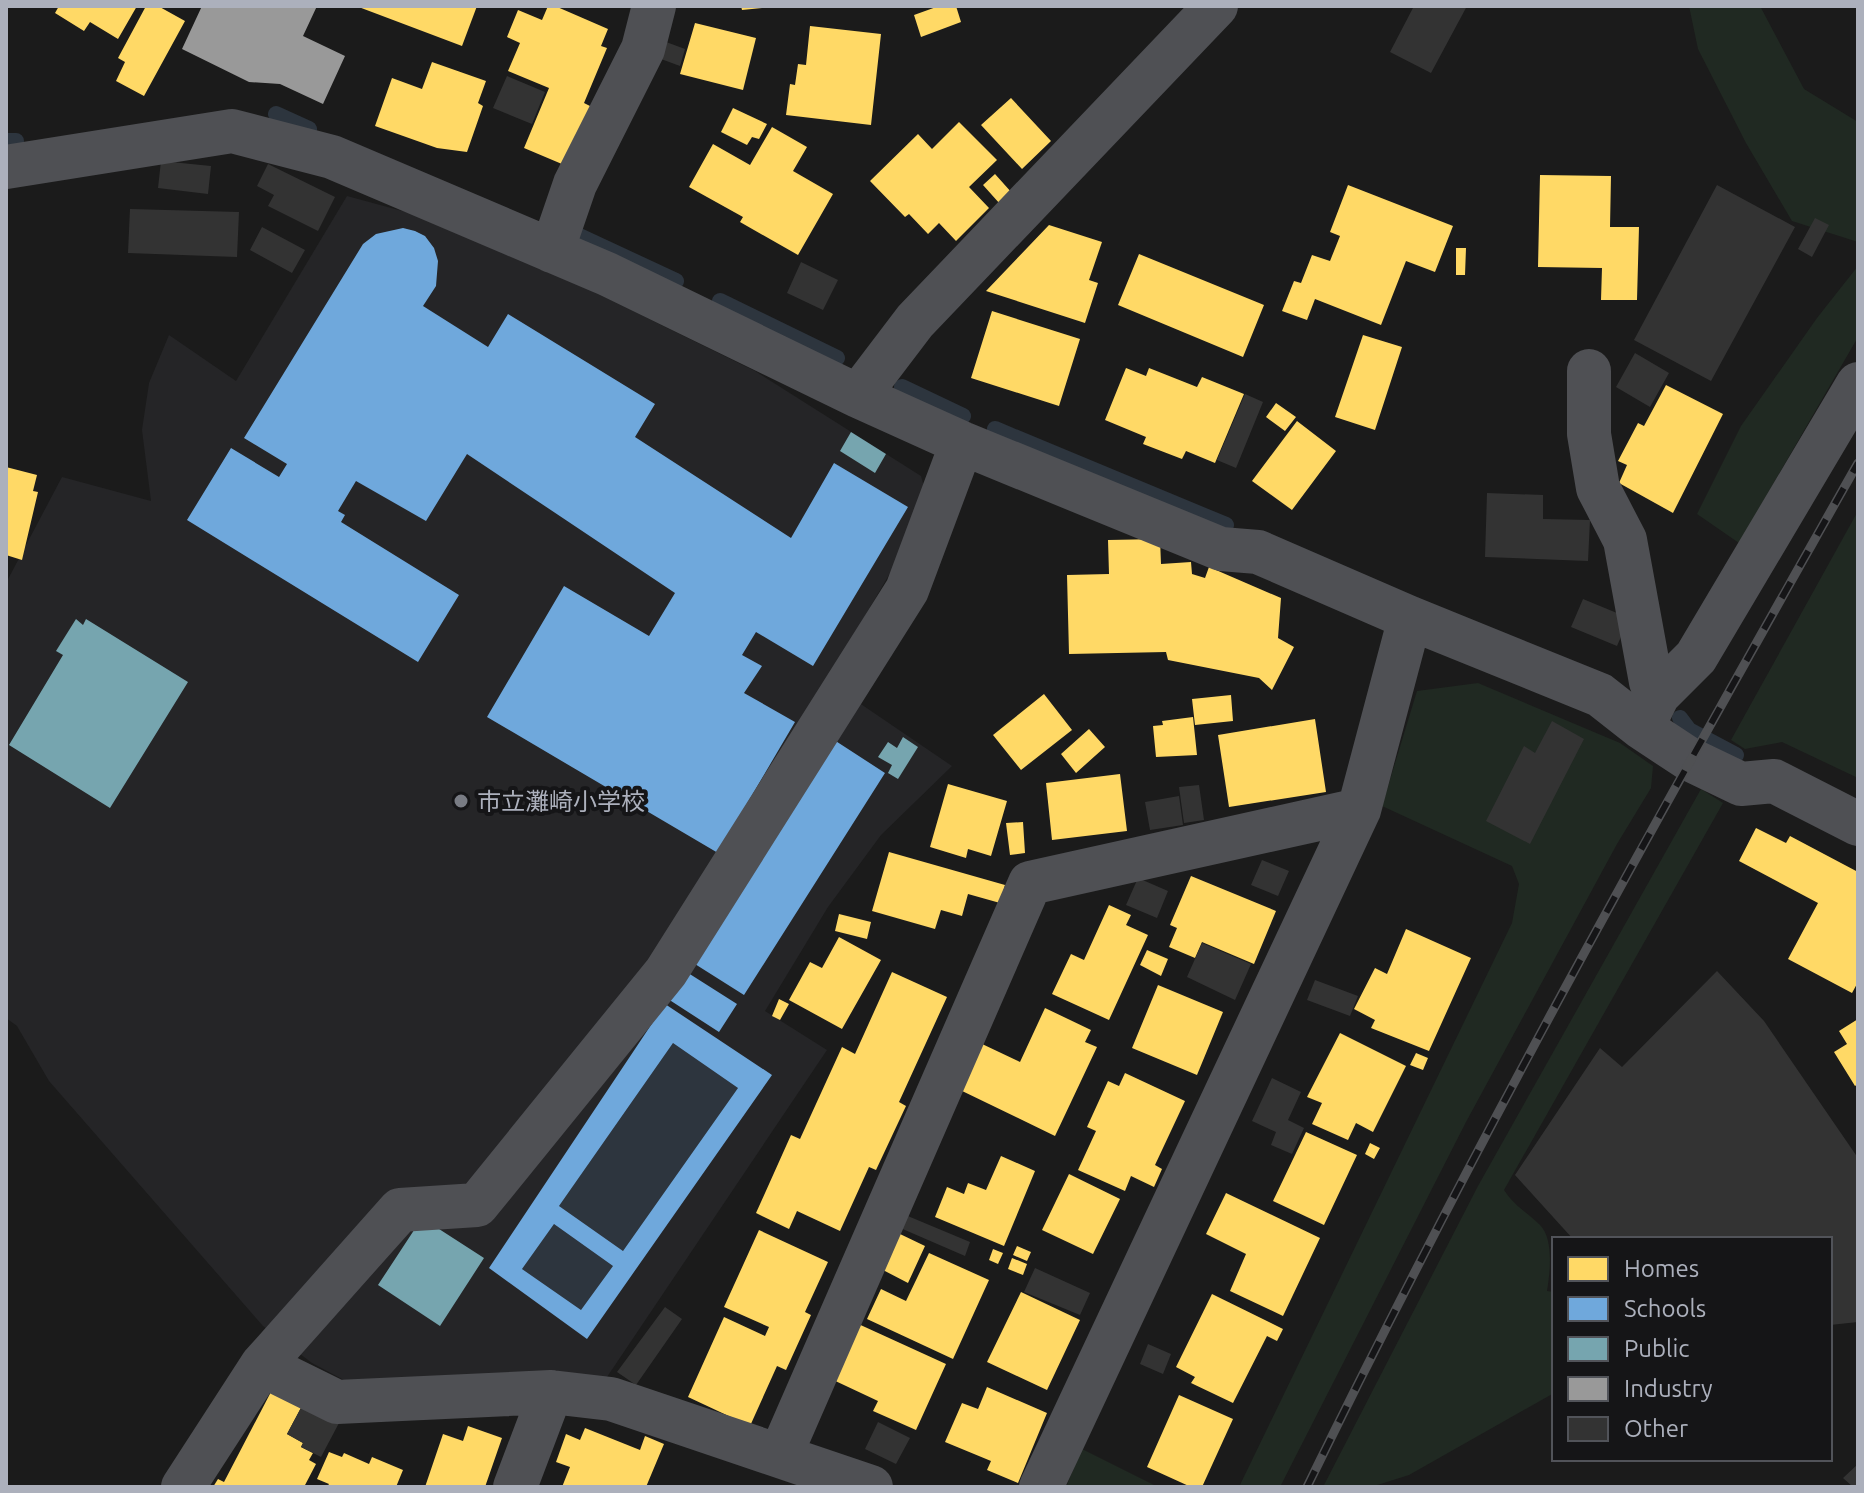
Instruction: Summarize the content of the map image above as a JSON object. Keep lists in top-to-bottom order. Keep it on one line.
{"places":["市立灘崎小学校"],"legend":["Homes","Schools","Public","Industry","Other"]}
